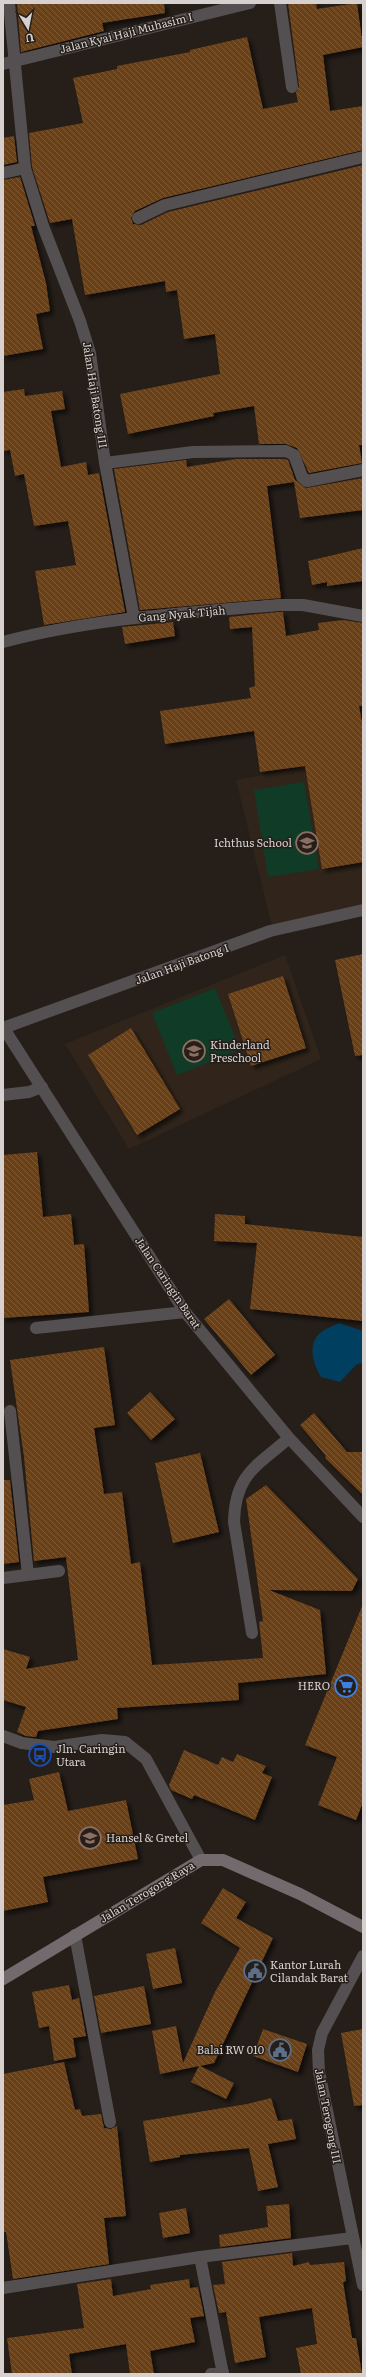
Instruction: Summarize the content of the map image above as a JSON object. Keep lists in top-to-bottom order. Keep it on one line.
{"streets":{"street":["Jalan Kyai Haji Muhasim I","Jalan Haji Batong III","Gang Nyak Tijah","Jalan Haji Batong I","Jalan Caringin Barat","Jalan Terogong Raya","Jalan Terogong III"]},"crossings":[["Jalan Kyai Haji Muhasim I","Jalan Haji Batong III"],["Jalan Haji Batong I","Jalan Caringin Barat"]],"places":{"school or university":["Ichthus School","Kinderland Preschool","Hansel & Gretel"],"supermarket":["HERO"],"bus stop":["Jln. Caringin Utara"],"public building":["Kantor Lurah Cilandak Barat","Balai RW 010"]},"north":"bottom"}
